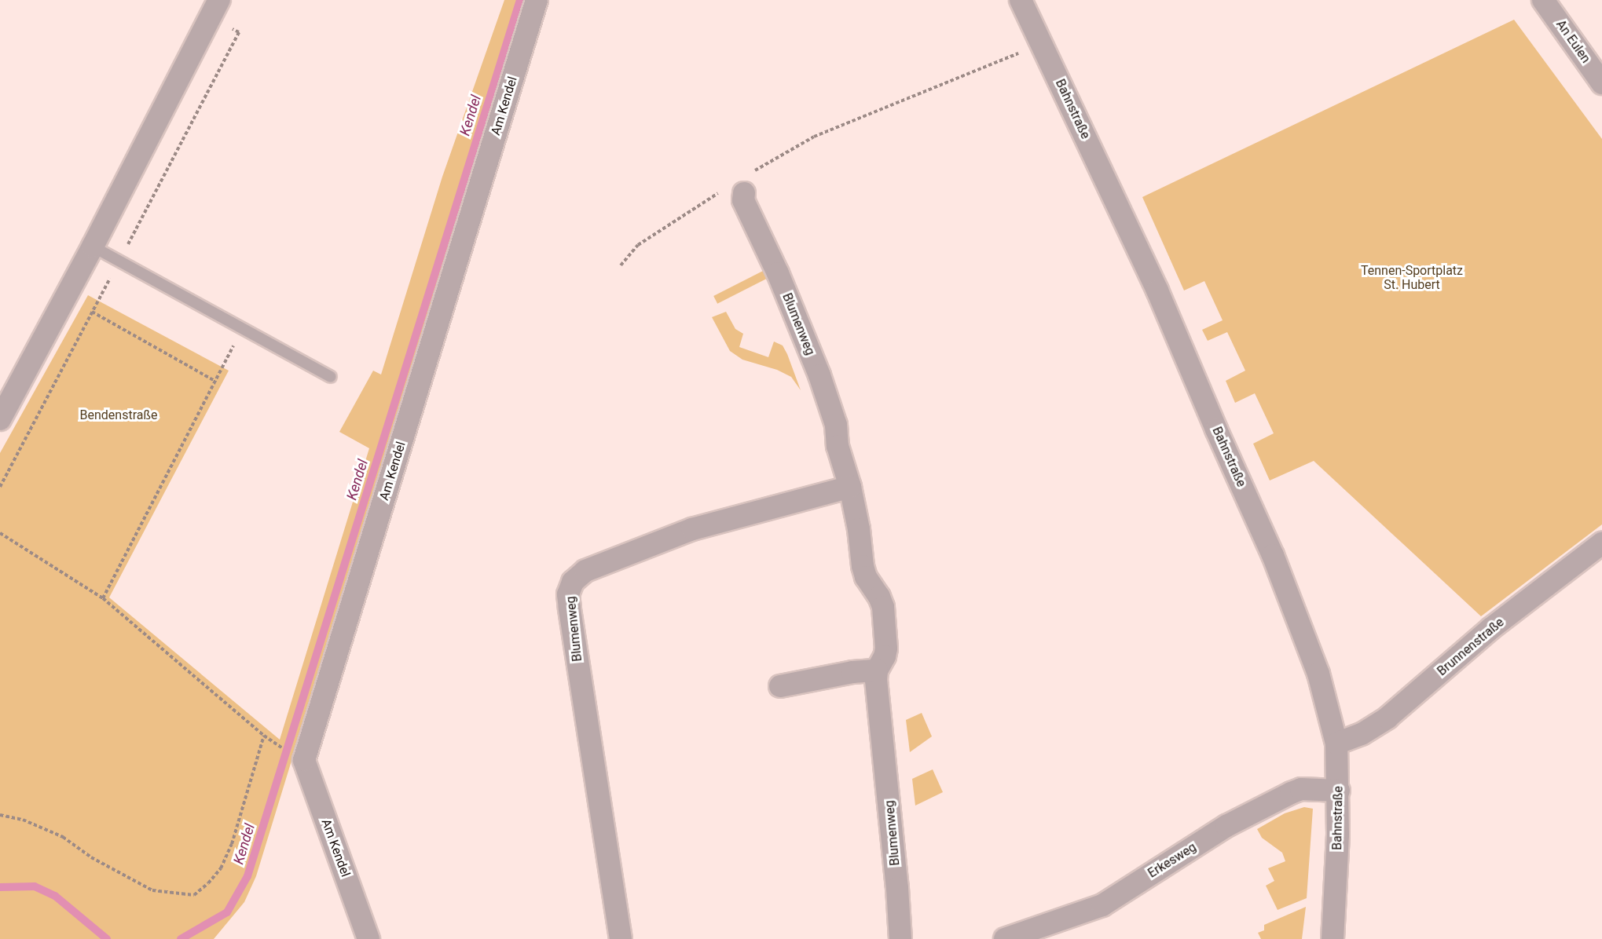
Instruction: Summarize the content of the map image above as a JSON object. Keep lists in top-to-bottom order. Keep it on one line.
{"streets":{"street":["An Eulen","Am Kendel","Bahnstraße","Blumenweg","Brunnenstraße","Erkesweg"]},"crossings":[["Bahnstraße","Brunnenstraße"],["Bahnstraße","Erkesweg"]],"water":["Kendel"],"parks":["Tennen-Sportplatz St. Hubert","Bendenstraße"]}
